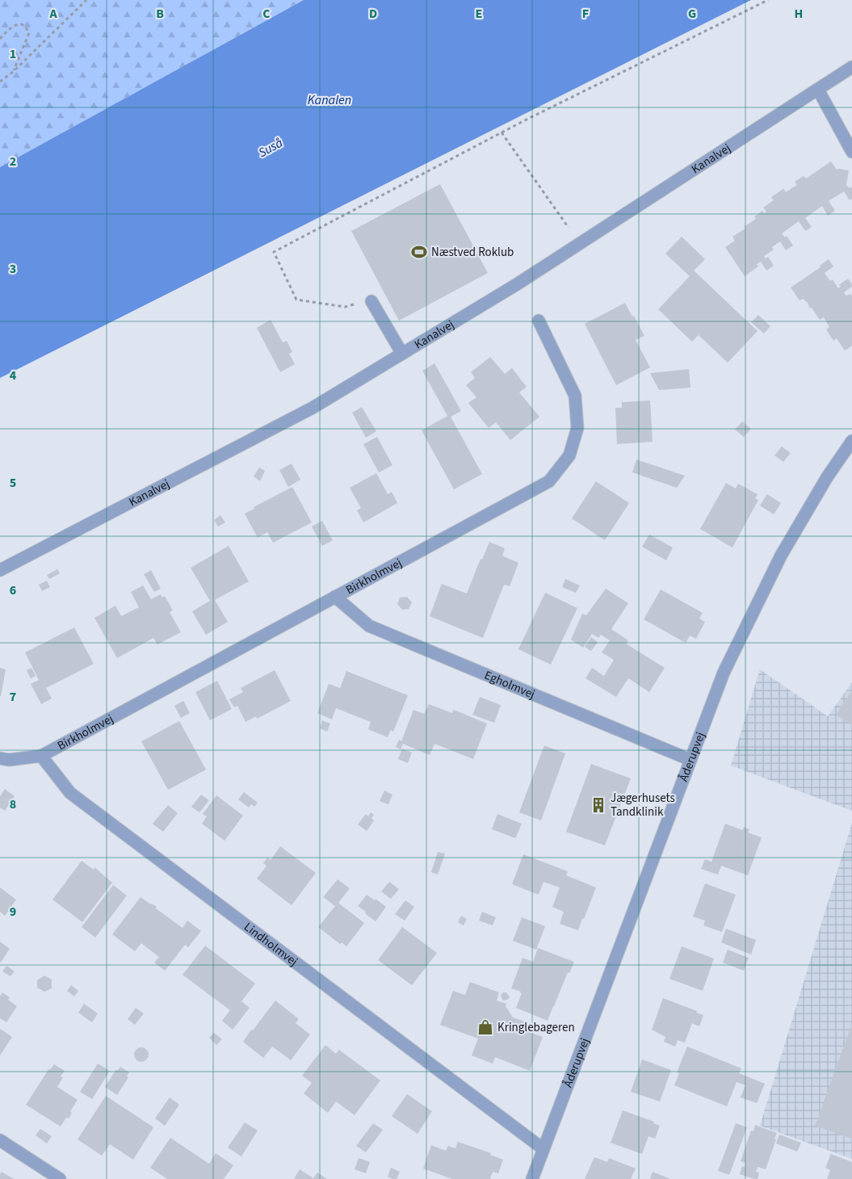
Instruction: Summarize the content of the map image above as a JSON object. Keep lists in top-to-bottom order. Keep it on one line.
{"streets":{"street":["Kanalvej","Birkholmvej","Egholmvej","Åderupvej","Lindholmvej"]},"crossings":[["Birkholmvej","Egholmvej"],["Birkholmvej","Lindholmvej"],["Egholmvej","Åderupvej"],["Åderupvej","Lindholmvej"]],"water":["Kanalen","Suså"],"places":{"sports":["Næstved Roklub"],"building":["Jægerhusets Tandklinik"],"shop":["Kringlebageren"]},"grid":{"columns":["A","B","C","D","E","F","G","H"],"rows":["1","2","3","4","5","6","7","8","9"]}}
